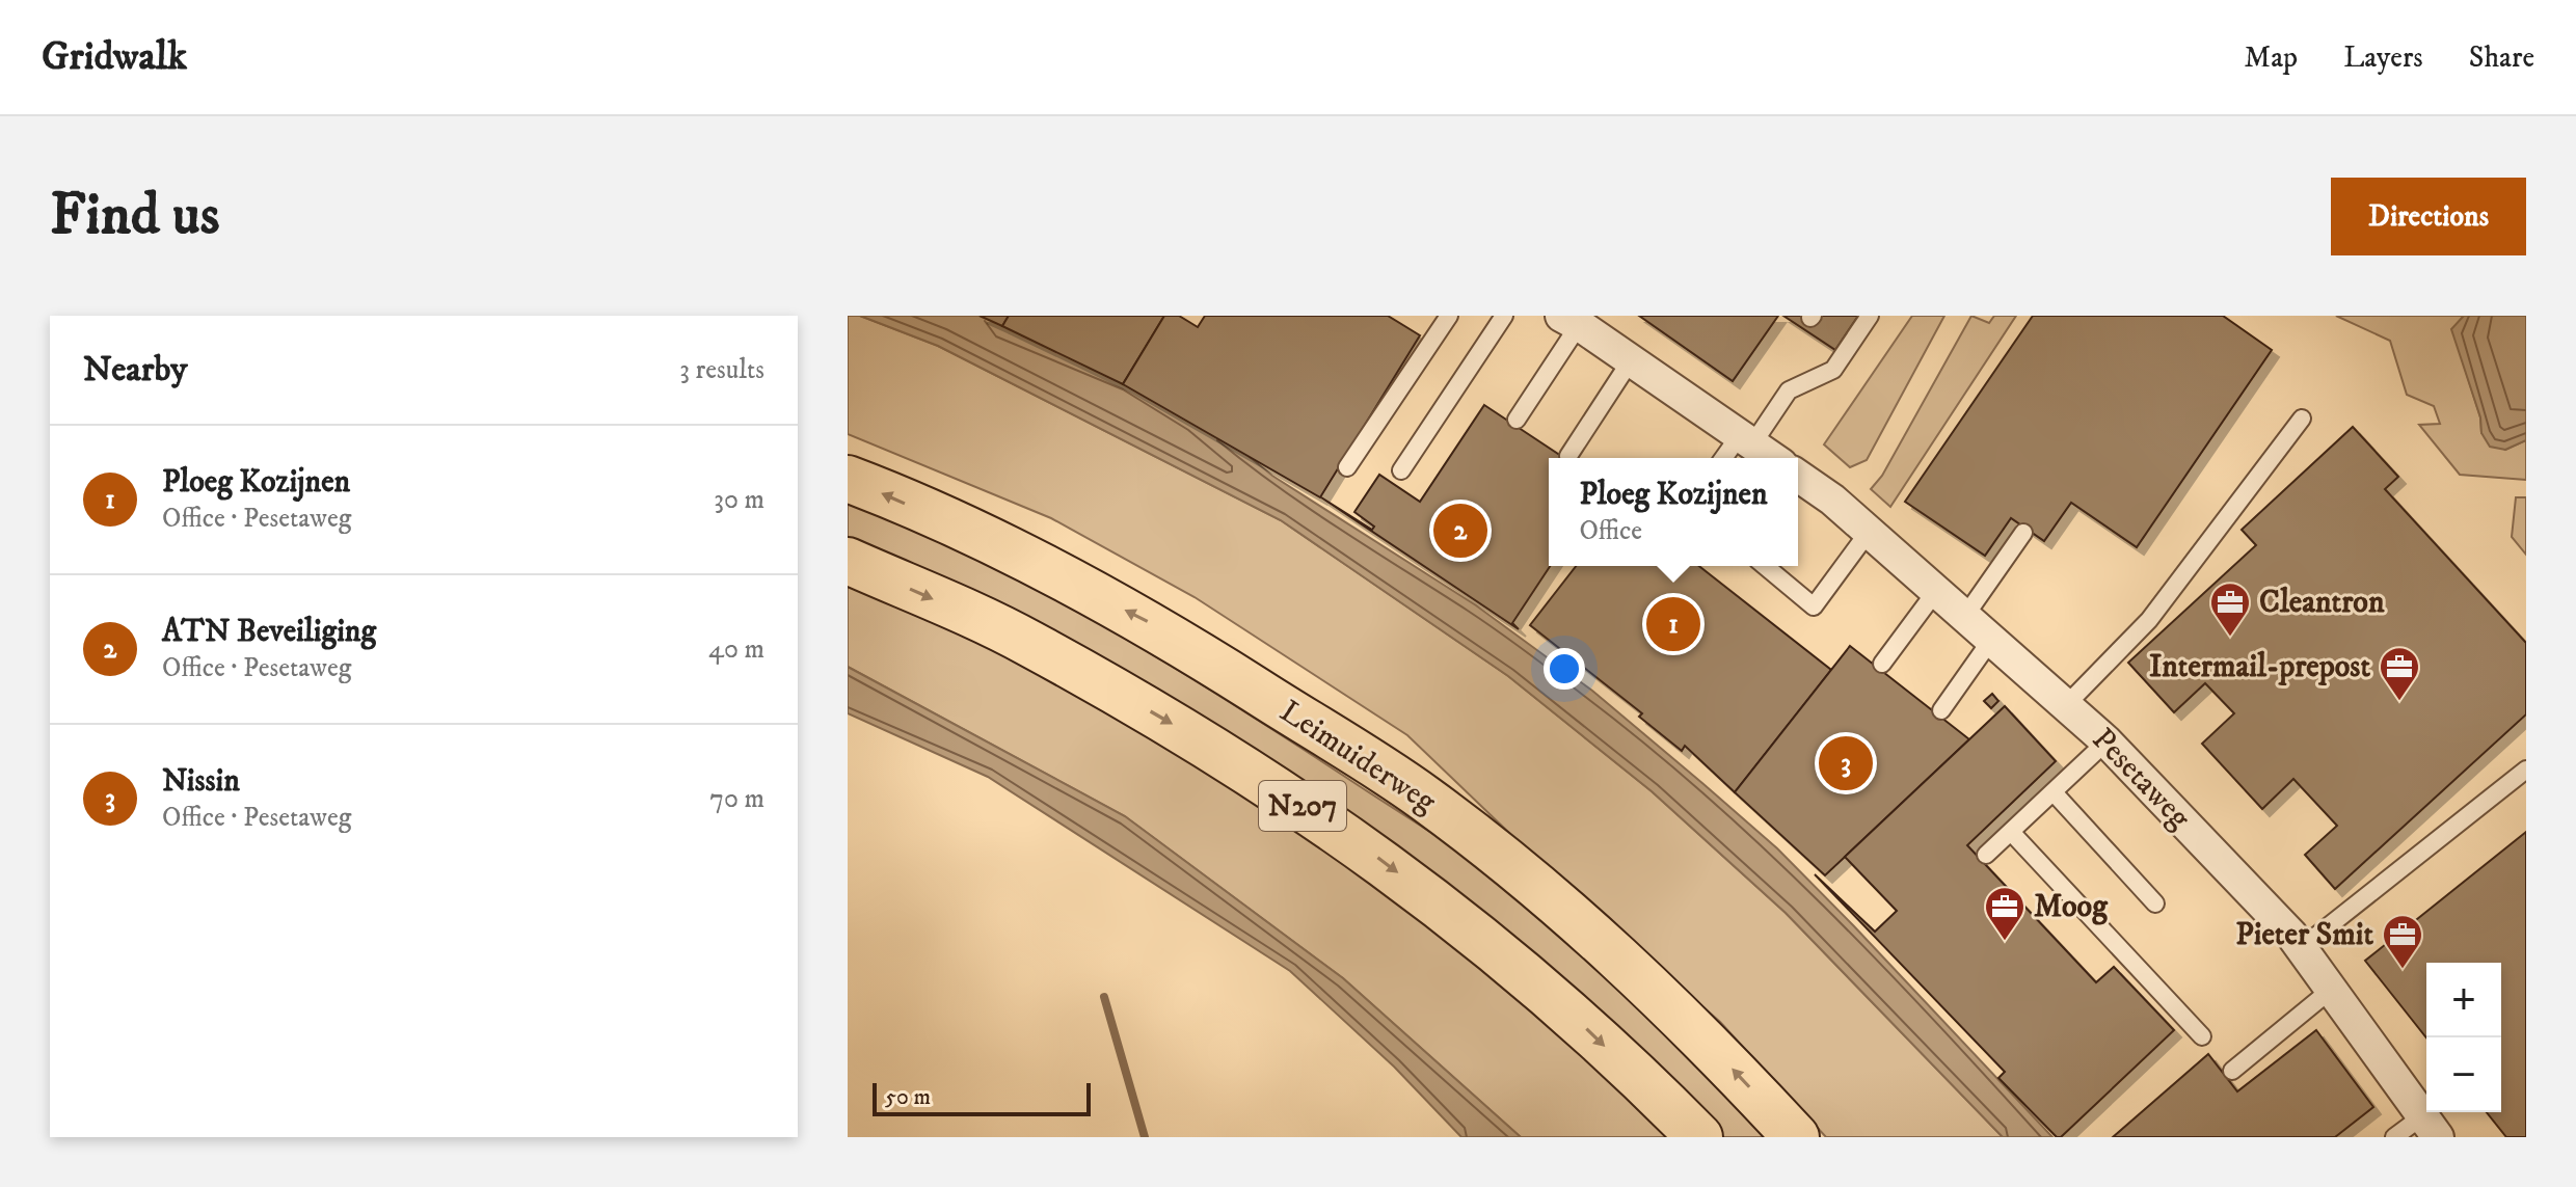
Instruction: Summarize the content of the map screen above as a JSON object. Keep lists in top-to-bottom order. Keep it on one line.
{"streets":{"main road":["Leimuiderweg","N207"],"street":["Pesetaweg"]},"places":{"office":["Cleantron","Intermail-prepost","Moog","Pieter Smit"]},"scale_bar":"50 m","page":{"header":"Gridwalk","nav":["Map","Layers","Share"],"buttons":"Directions","title":"Find us","heading":["Nearby","3 results"],"list":[{"mark":"1","name":"Ploeg Kozijnen","note":"Office · Pesetaweg","value":"30 m"},{"mark":"2","name":"ATN Beveiliging","note":"Office · Pesetaweg","value":"40 m"},{"mark":"3","name":"Nissin","note":"Office · Pesetaweg","value":"70 m"}],"popup":["Ploeg Kozijnen","Office"],"pins":["2","1","3"],"map_buttons":["+","−"],"scale":"50 m"}}
